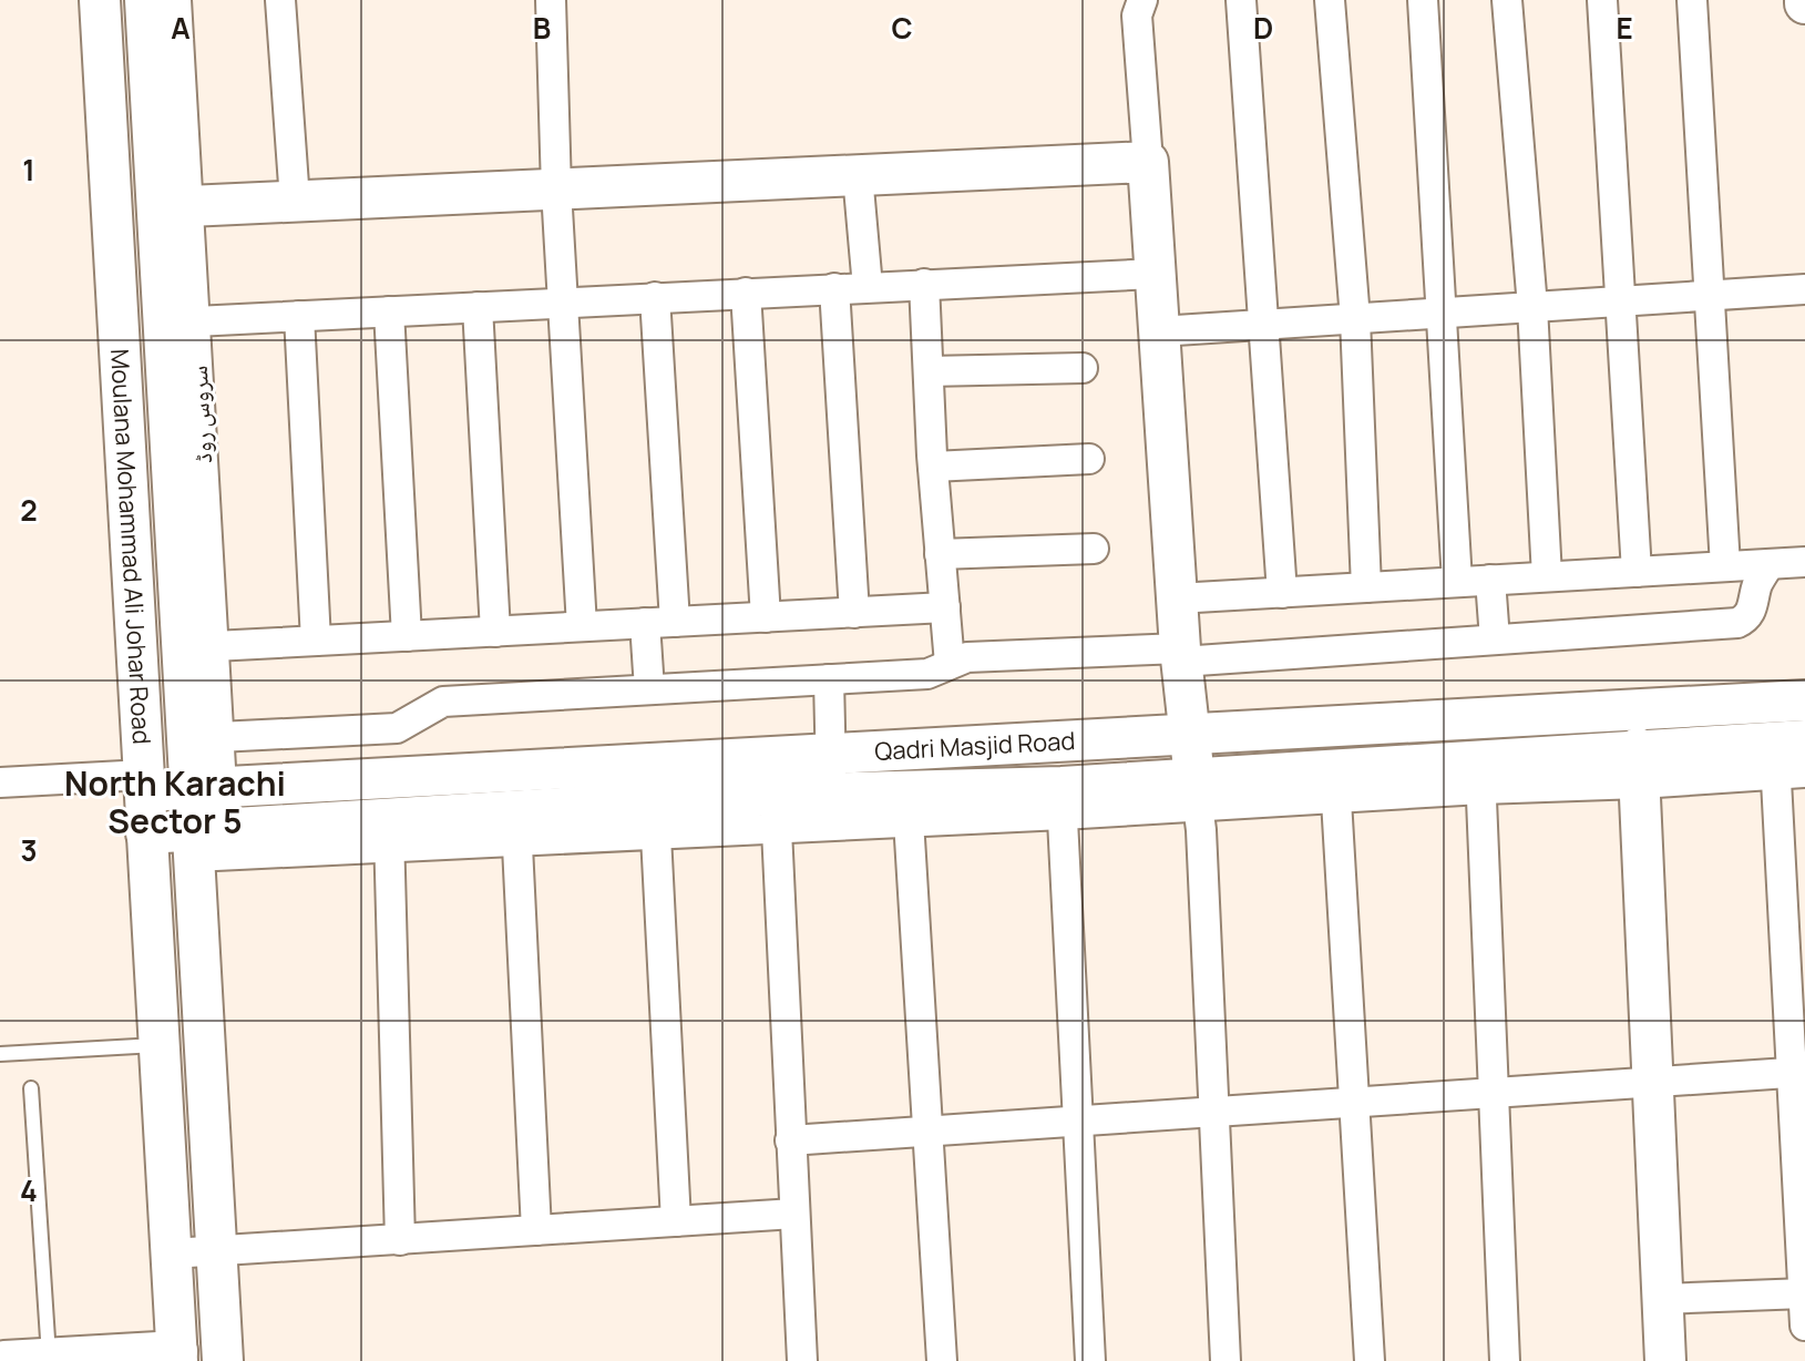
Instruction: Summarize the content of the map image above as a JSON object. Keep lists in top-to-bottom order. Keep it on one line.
{"streets":{"street":["سروس روڈ","Moulana Mohammad Ali Johar Road","Qadri Masjid Road"]},"crossings":[["سروس روڈ","Moulana Mohammad Ali Johar Road"],["سروس روڈ","Qadri Masjid Road"],["Moulana Mohammad Ali Johar Road","Qadri Masjid Road"]],"districts":["North Karachi Sector 5"],"grid":{"columns":["A","B","C","D","E"],"rows":["1","2","3","4"]}}
